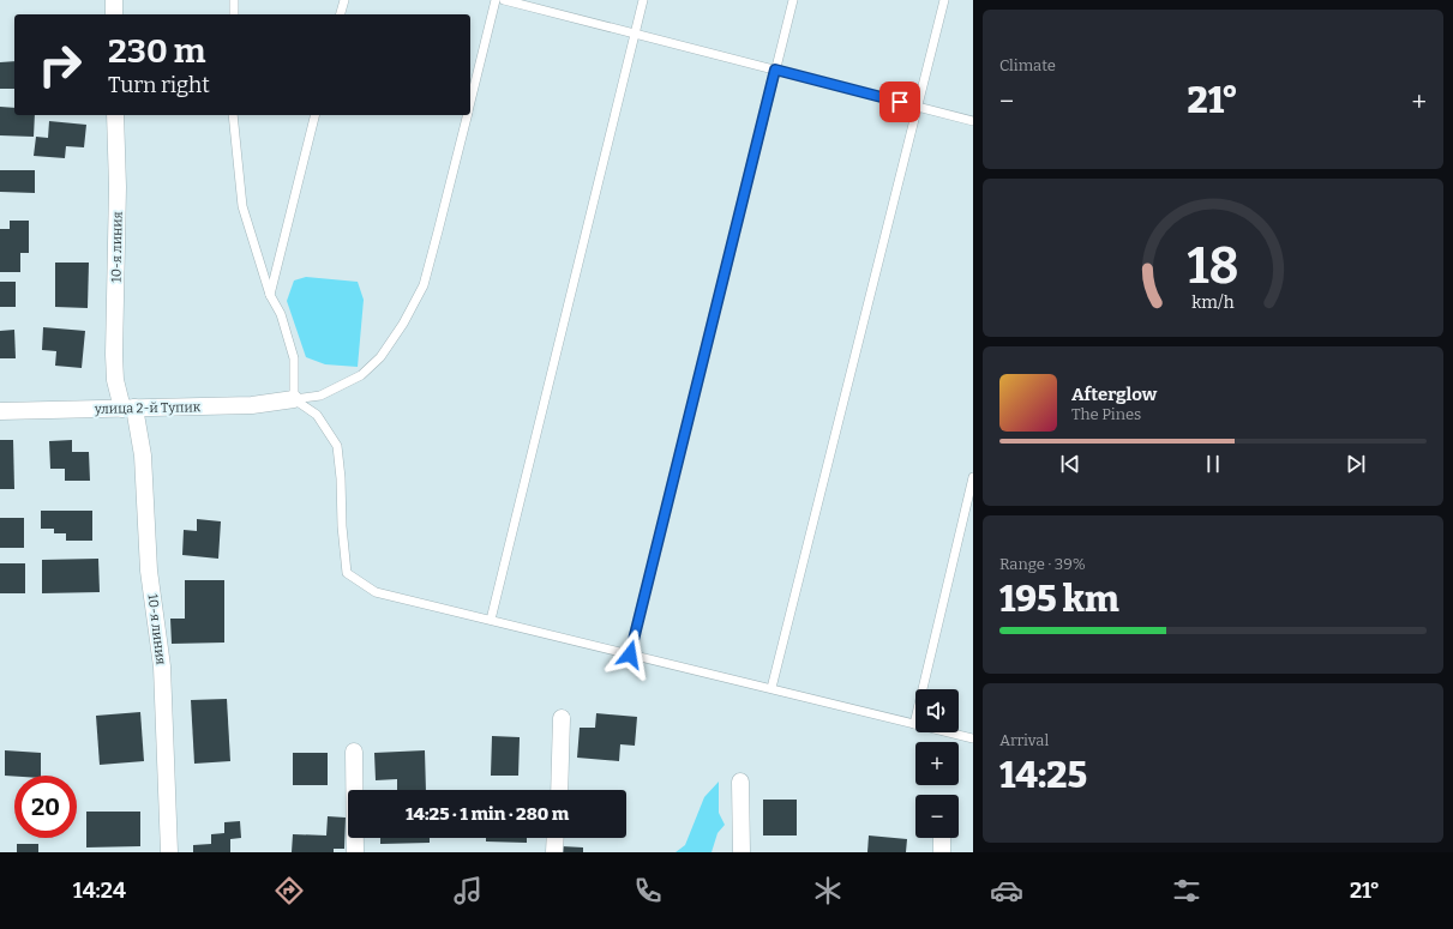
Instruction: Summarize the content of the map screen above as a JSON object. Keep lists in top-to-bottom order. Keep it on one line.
{"streets":{"street":["10-я линия","улица 2-й Тупик"]},"crossings":[["10-я линия","улица 2-й Тупик"]],"page":{"tile":["Climate",["Range · 39%","195 km"],["Arrival","14:25"]],"turn":["230 m","Turn right"],"heat":["−","21°","+"],"song":["Afterglow","The Pines"],"map_buttons":["+","−"],"limit":"20","trip":"14:25 · 1 min · 280 m","tabs":["14:24","21°"],"gauge":["18","km/h"]}}
